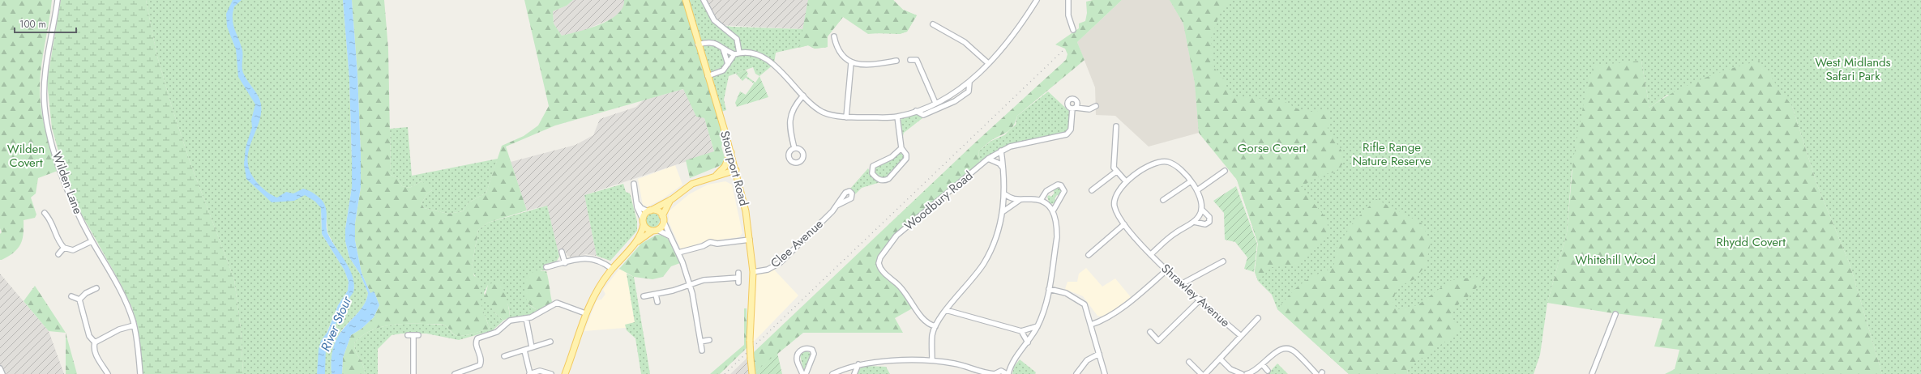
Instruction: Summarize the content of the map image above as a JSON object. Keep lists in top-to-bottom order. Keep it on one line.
{"streets":{"main road":["Stourport Road"],"street":["Wilden Lane","Woodbury Road","Clee Avenue","Shrawley Avenue"]},"crossings":[["Stourport Road","Clee Avenue"]],"water":["River Stour"],"parks":["West Midlands Safari Park","Rifle Range Nature Reserve","Gorse Covert","Wilden Covert","Rhydd Covert","Whitehill Wood"],"scale_bar":"100 m"}
